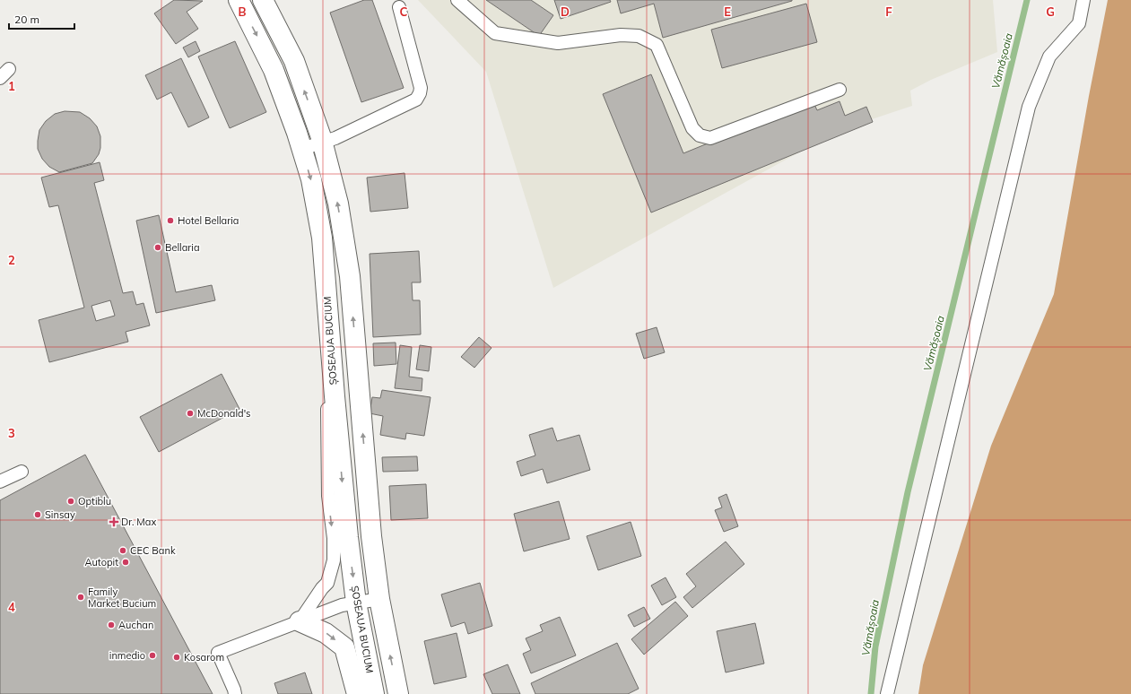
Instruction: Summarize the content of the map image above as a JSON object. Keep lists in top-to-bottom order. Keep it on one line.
{"streets":{"main road":["ȘOSEAUA BUCIUM"]},"water":["Vămășoaia"],"places":{"other":["Hotel Bellaria","Bellaria","McDonald's","Optiblu","Sinsay","CEC Bank","Autopit","Family Market Bucium","Auchan","inmedio","Kosarom"],"health":["Dr. Max"]},"scale_bar":"20 m","grid":{"columns":["B","C","D","E","F","G"],"rows":["1","2","3","4"]}}
